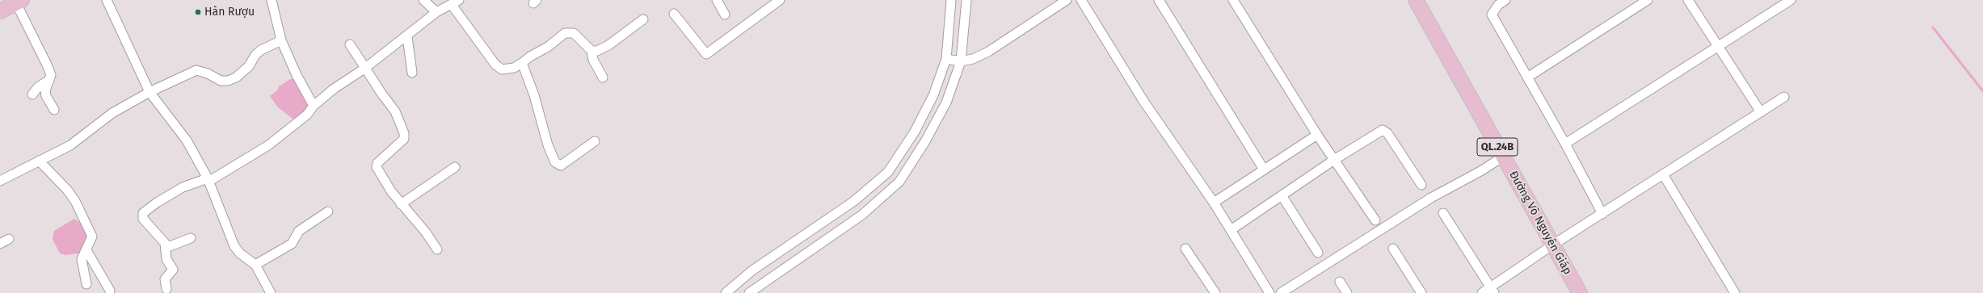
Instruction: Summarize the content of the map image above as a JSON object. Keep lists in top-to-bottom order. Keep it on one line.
{"streets":{"main road":["QL.24B","Đường Võ Nguyên Giáp"]},"places":["Hàn Rượu"]}
